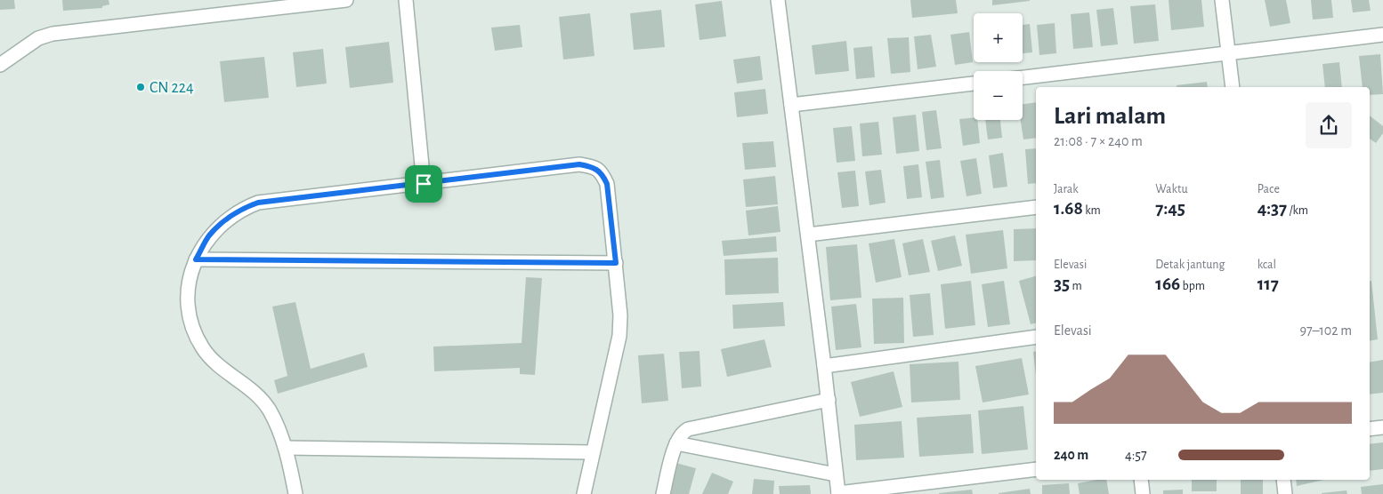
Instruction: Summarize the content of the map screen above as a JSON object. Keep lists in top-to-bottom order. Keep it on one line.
{"places":["CN 224"],"page":{"map_buttons":["+","−"],"heading":["Lari malam","21:08 · 7 × 240 m"],"stats":[["Jarak","1.68 km"],["Waktu","7:45"],["Pace","4:37 /km"],["Elevasi","35 m"],["Detak jantung","166 bpm"],["kcal","117"]],"chart":["Elevasi","97–102 m"],"list":[{"name":"240 m","note":"4:57"}]}}
